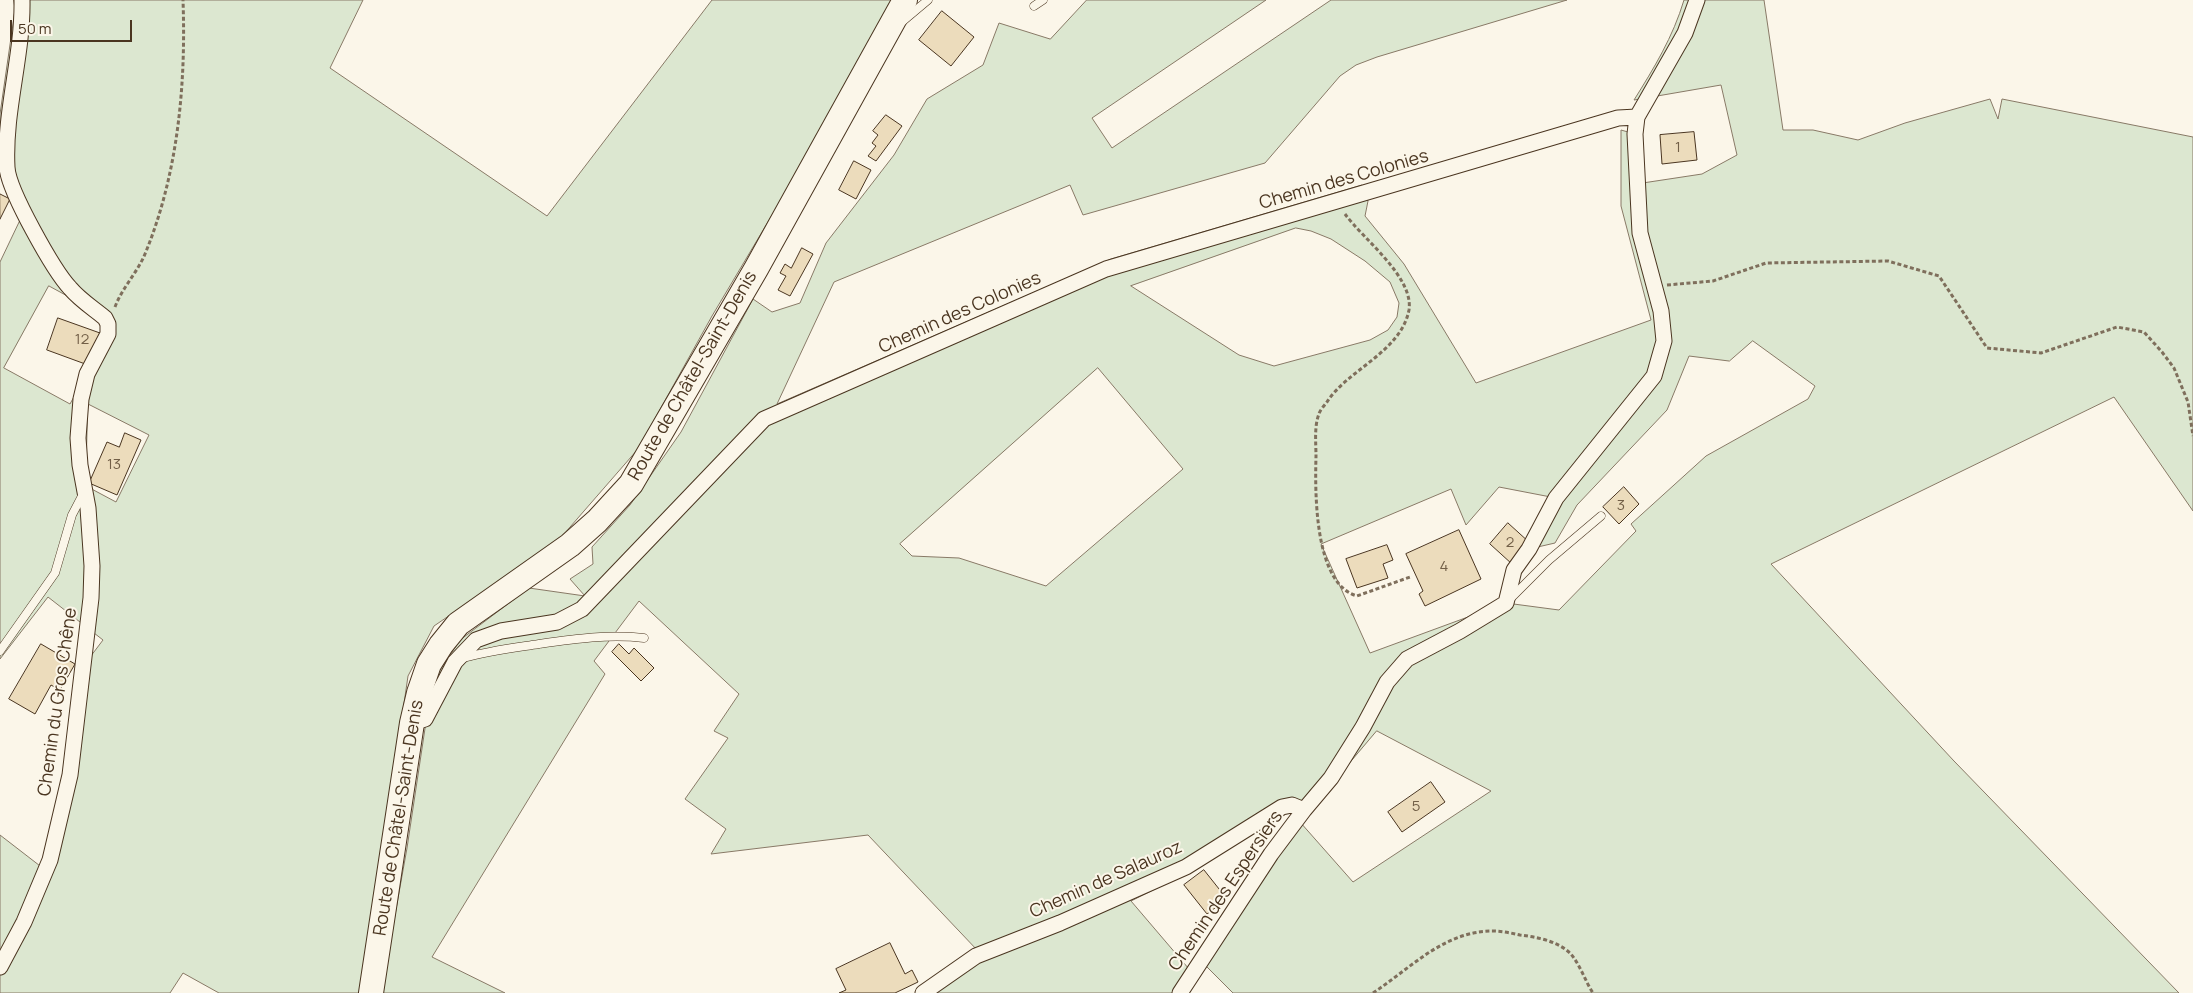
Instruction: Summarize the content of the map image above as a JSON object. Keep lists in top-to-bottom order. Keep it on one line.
{"streets":{"main road":["Route de Châtel-Saint-Denis"],"street":["Chemin des Colonies","Chemin du Gros Chêne","Chemin de Salauroz","Chemin des Espersiers"]},"crossings":[["Chemin des Colonies","Route de Châtel-Saint-Denis"],["Chemin de Salauroz","Chemin des Espersiers"]],"house_numbers":["1","12","13","3","2","4","5"],"scale_bar":"50 m"}
